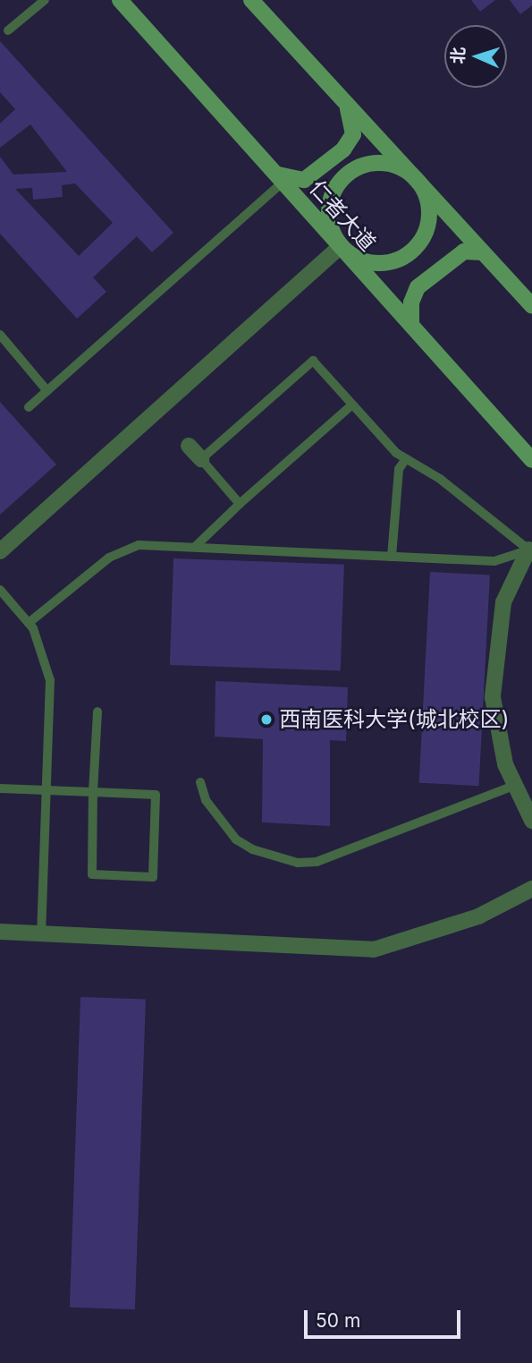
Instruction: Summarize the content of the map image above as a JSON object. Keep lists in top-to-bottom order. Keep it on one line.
{"streets":{"street":["仁者大道"]},"places":["西南医科大学(城北校区)"],"scale_bar":"50 m","north":"left"}
